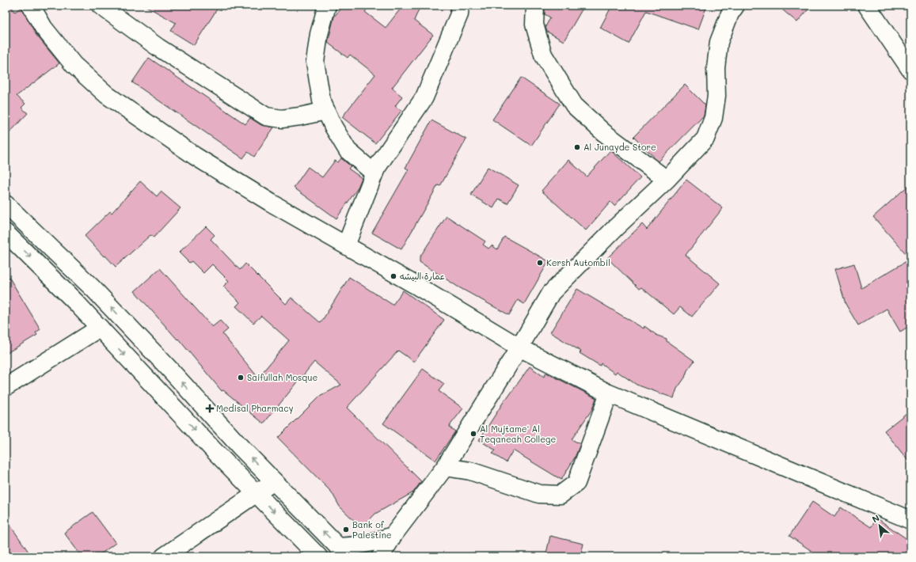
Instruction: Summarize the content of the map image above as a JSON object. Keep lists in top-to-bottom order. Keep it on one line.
{"places":{"other":["Al Junayde Store","Kersh Autombil","عمارة البيشه","Saifullah Mosque","Al Mujtame' Al Teqaneah College","Bank of Palestine"],"health":["Medisal Pharmacy"]},"north":"top left"}
